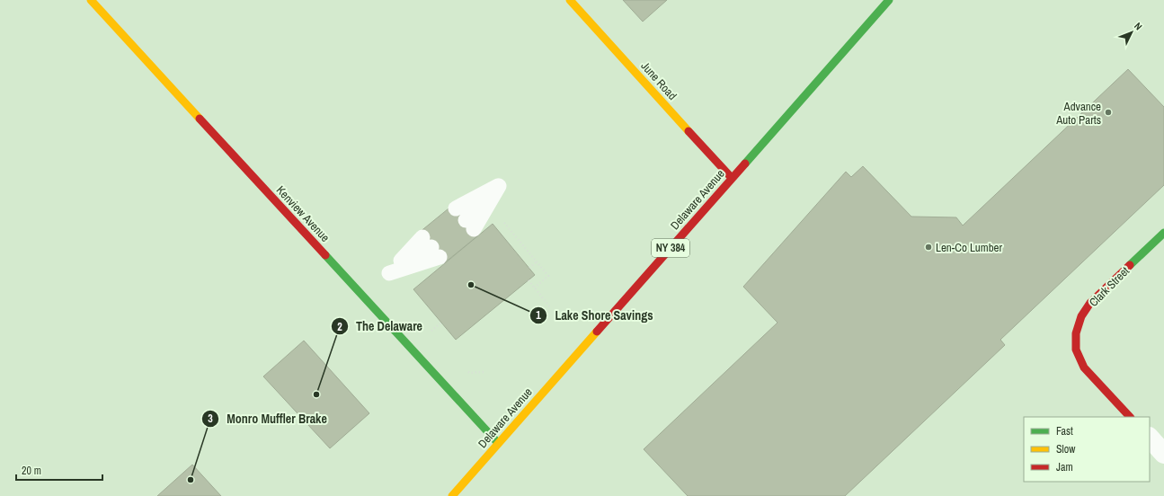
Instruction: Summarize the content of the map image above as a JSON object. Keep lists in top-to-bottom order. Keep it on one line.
{"streets":{"street":["June Road","Delaware Avenue","Kenview Avenue","NY 384","Clark Street"]},"crossings":[["June Road","Delaware Avenue"],["Delaware Avenue","Kenview Avenue"]],"places":["Advance Auto Parts","Len-Co Lumber","Lake Shore Savings","The Delaware","Monro Muffler Brake"],"legend":["Fast","Slow","Jam"],"scale_bar":"20 m","north":"top right"}
